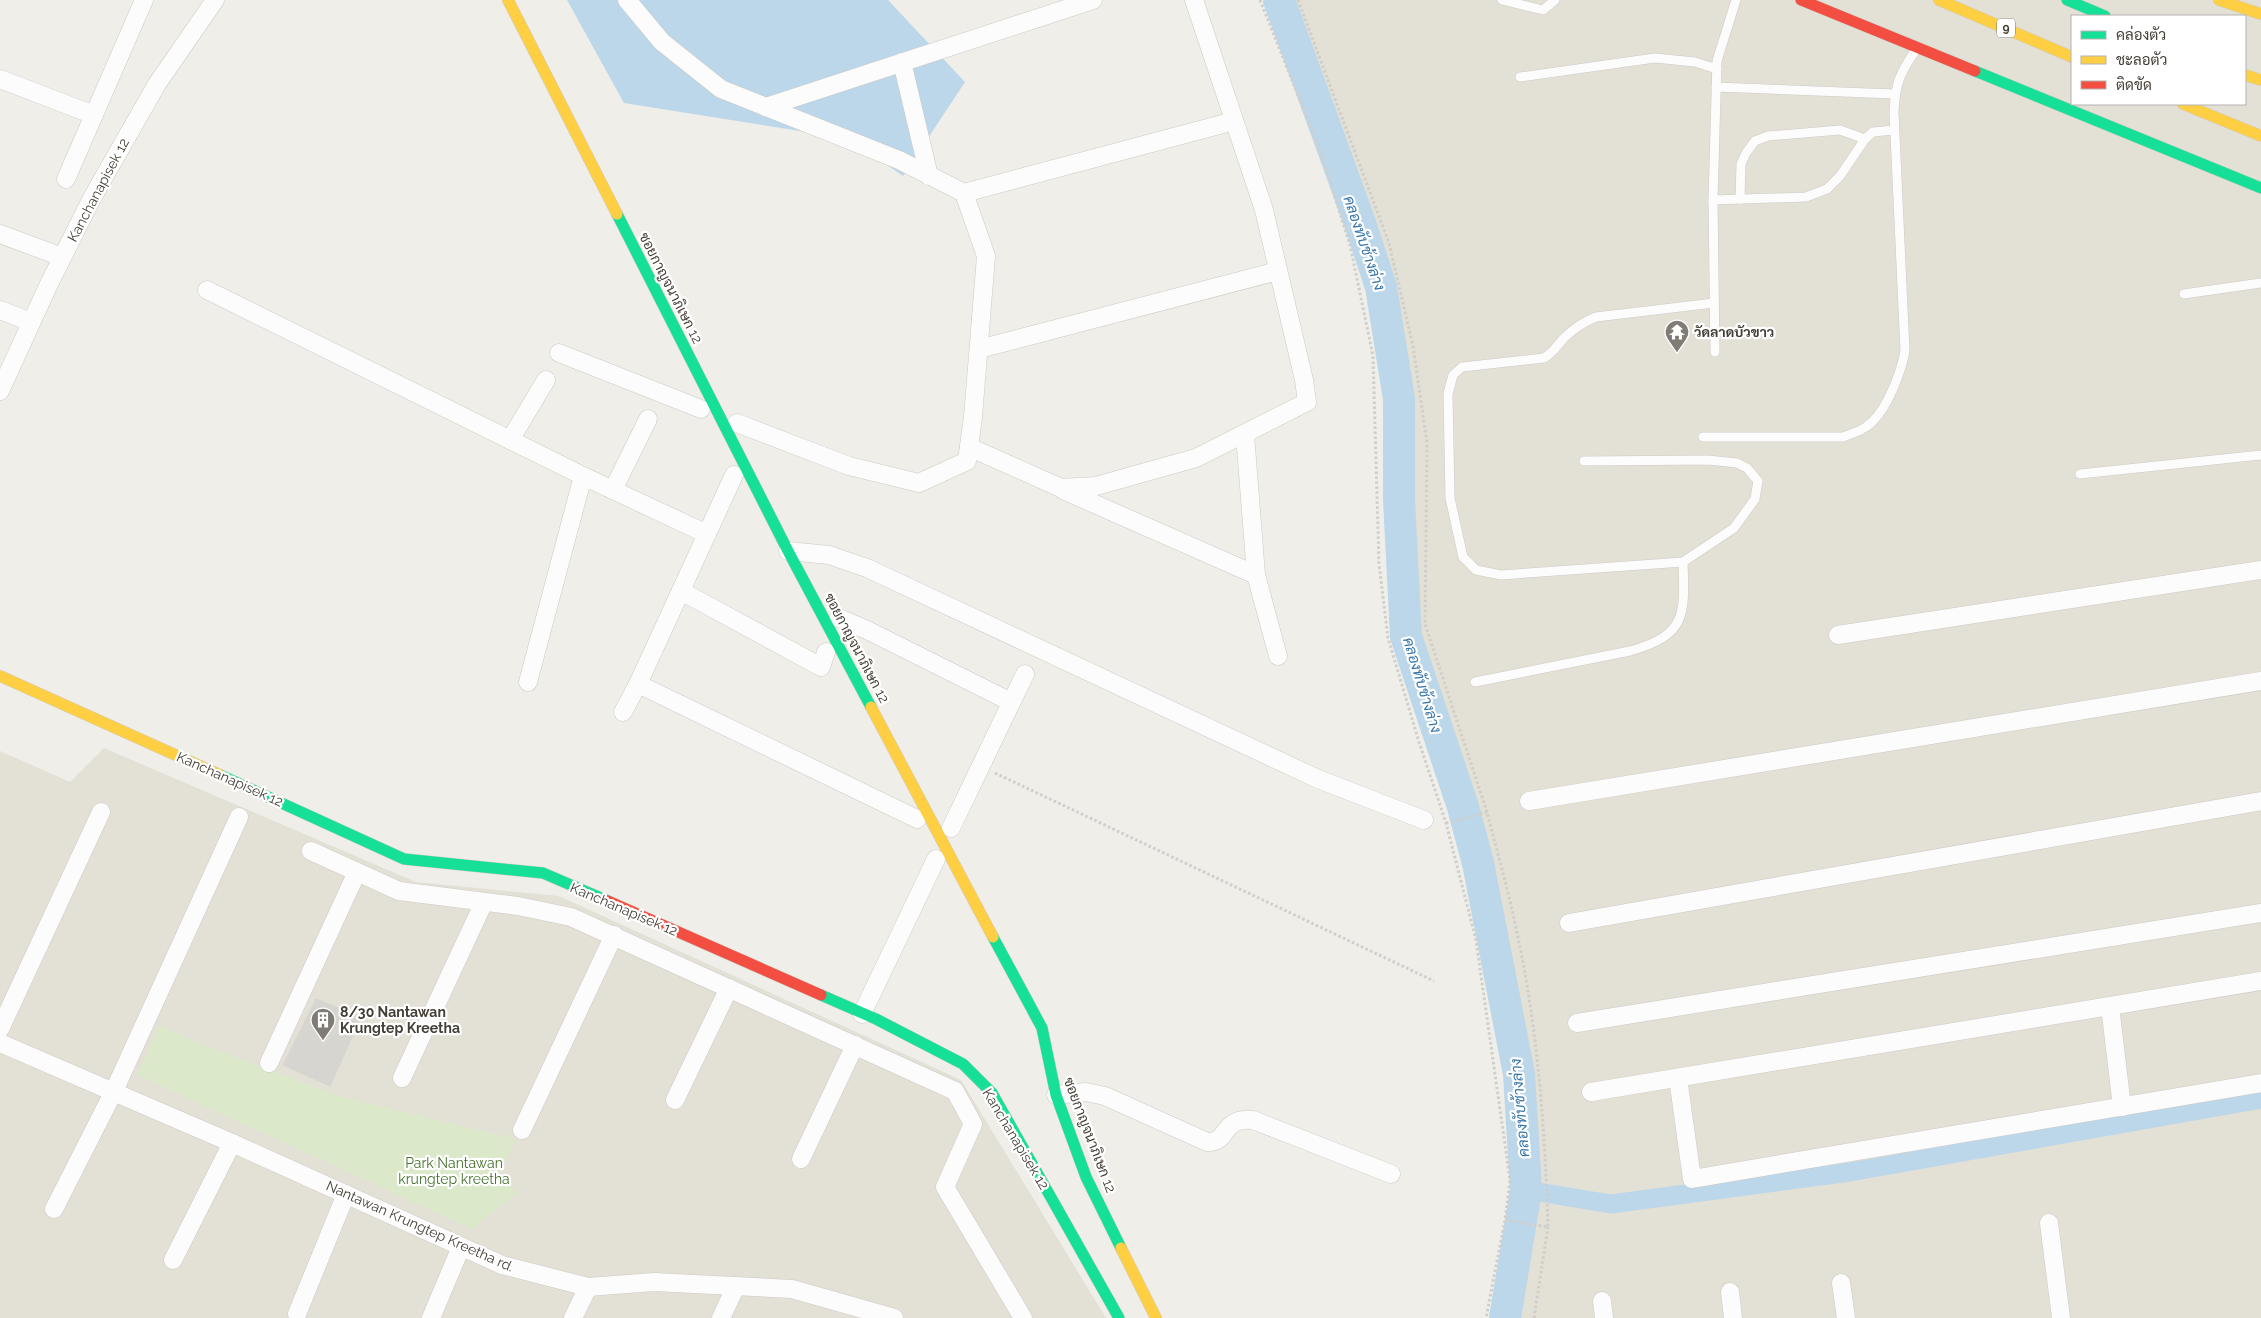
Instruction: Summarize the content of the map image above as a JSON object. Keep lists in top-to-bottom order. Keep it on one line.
{"streets":{"main road":["9","Kanchanapisek 12","ซอยกาญจนาภิเษก 12"],"street":["Nantawan Krungtep Kreetha rd."]},"water":["คลองทับช้างล่าง"],"parks":["Park Nantawan krungtep kreetha"],"places":{"temple":["วัดลาดบัวขาว"],"building":["8/30 Nantawan Krungtep Kreetha"]},"legend":["คล่องตัว","ชะลอตัว","ติดขัด"]}
